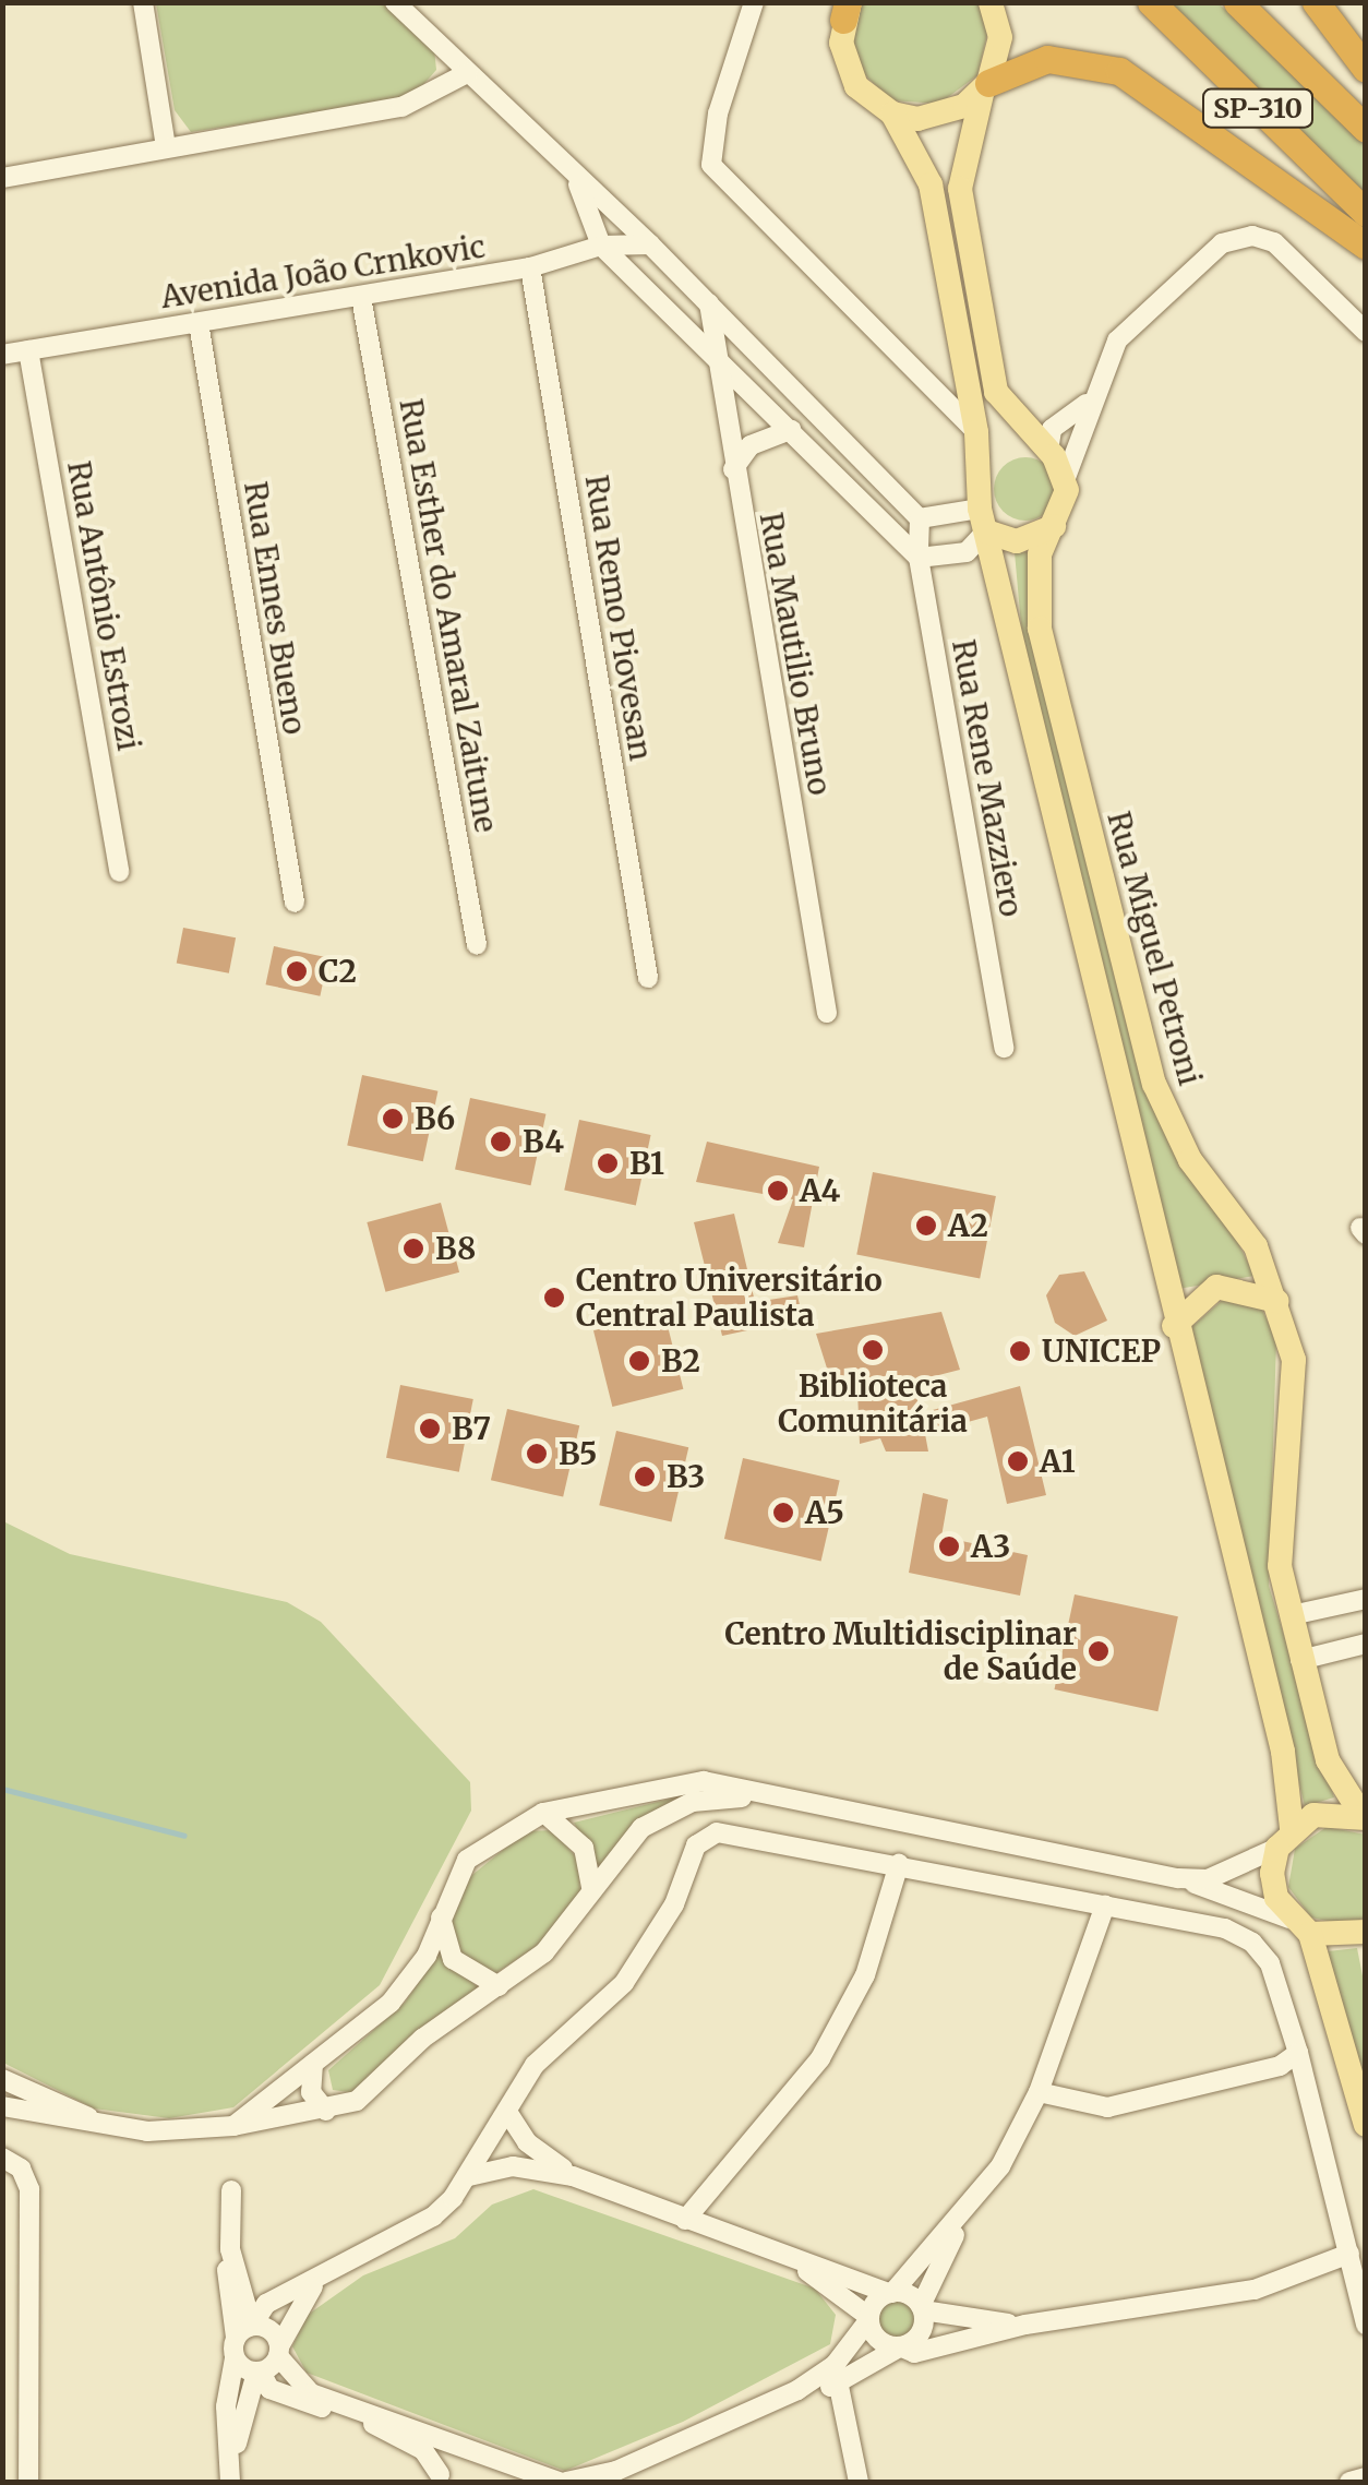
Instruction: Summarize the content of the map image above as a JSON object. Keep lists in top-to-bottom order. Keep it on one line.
{"streets":{"highway":["SP-310"],"main road":["Rua Miguel Petroni"],"street":["Avenida João Crnkovic","Rua Antônio Estrozi","Rua Ennes Bueno","Rua Esther do Amaral Zaitune","Rua Remo Piovesan","Rua Mautilio Bruno","Rua Rene Mazziero"]},"crossings":[["Avenida João Crnkovic","Rua Antônio Estrozi"],["Avenida João Crnkovic","Rua Ennes Bueno"],["Avenida João Crnkovic","Rua Esther do Amaral Zaitune"],["Avenida João Crnkovic","Rua Remo Piovesan"]],"places":["C2","B6","B4","B1","A4","A2","B8","Centro Universitário Central Paulista","Biblioteca Comunitária","UNICEP","B2","B7","B5","A1","B3","A5","A3","Centro Multidisciplinar de Saúde"]}
